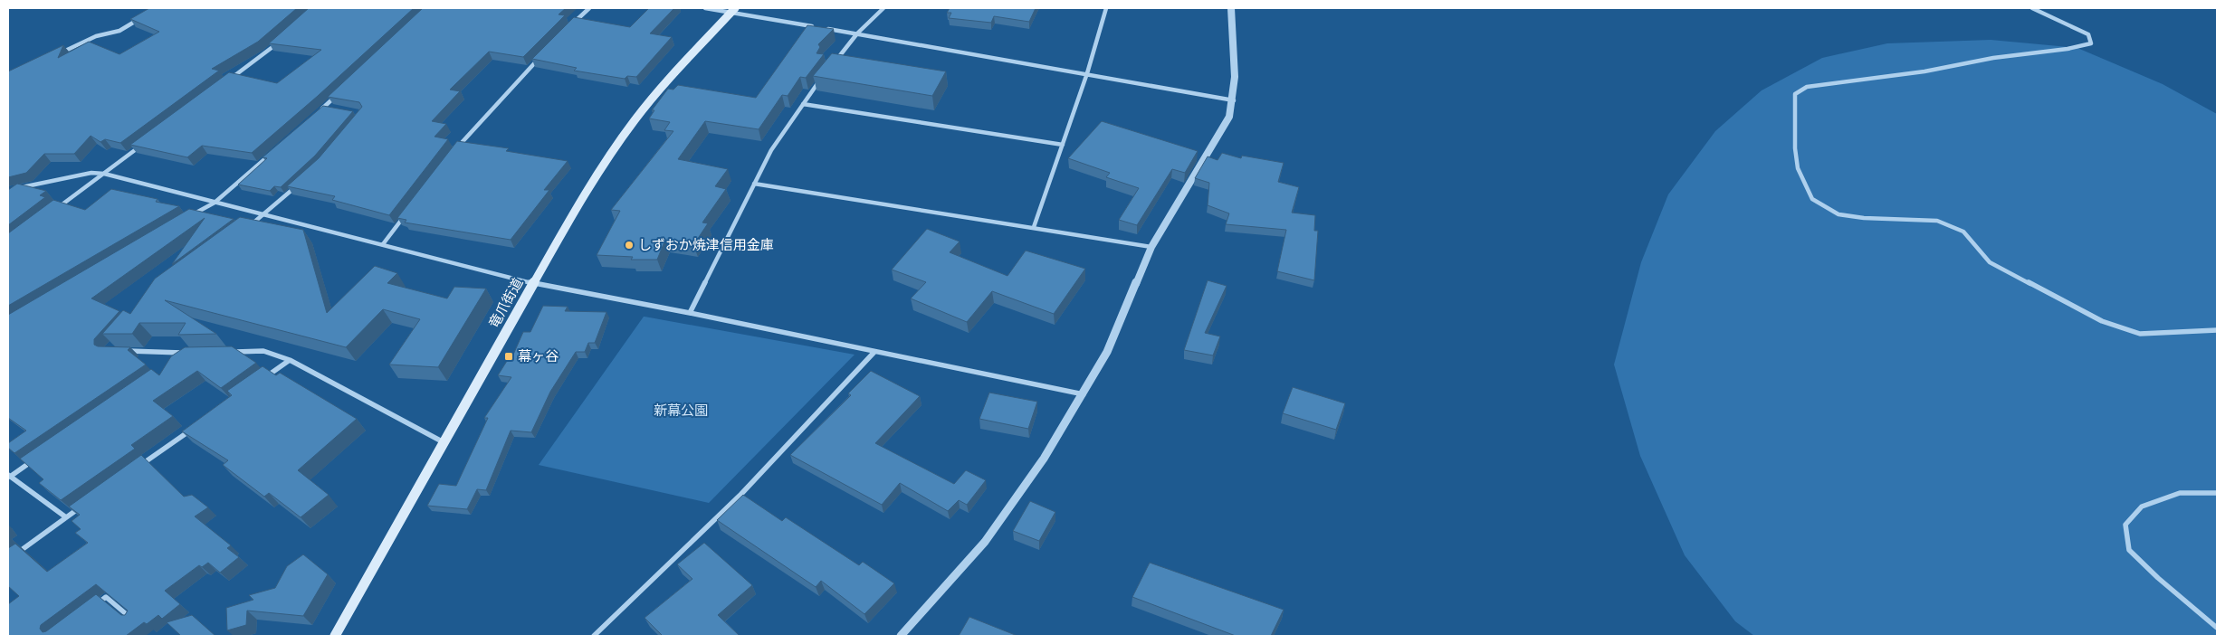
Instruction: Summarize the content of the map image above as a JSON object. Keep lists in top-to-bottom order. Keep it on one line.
{"streets":{"main road":["竜爪街道"]},"parks":["新幕公園"],"places":{"other":["しずおか焼津信用金庫"],"transit":["幕ヶ谷"]}}
